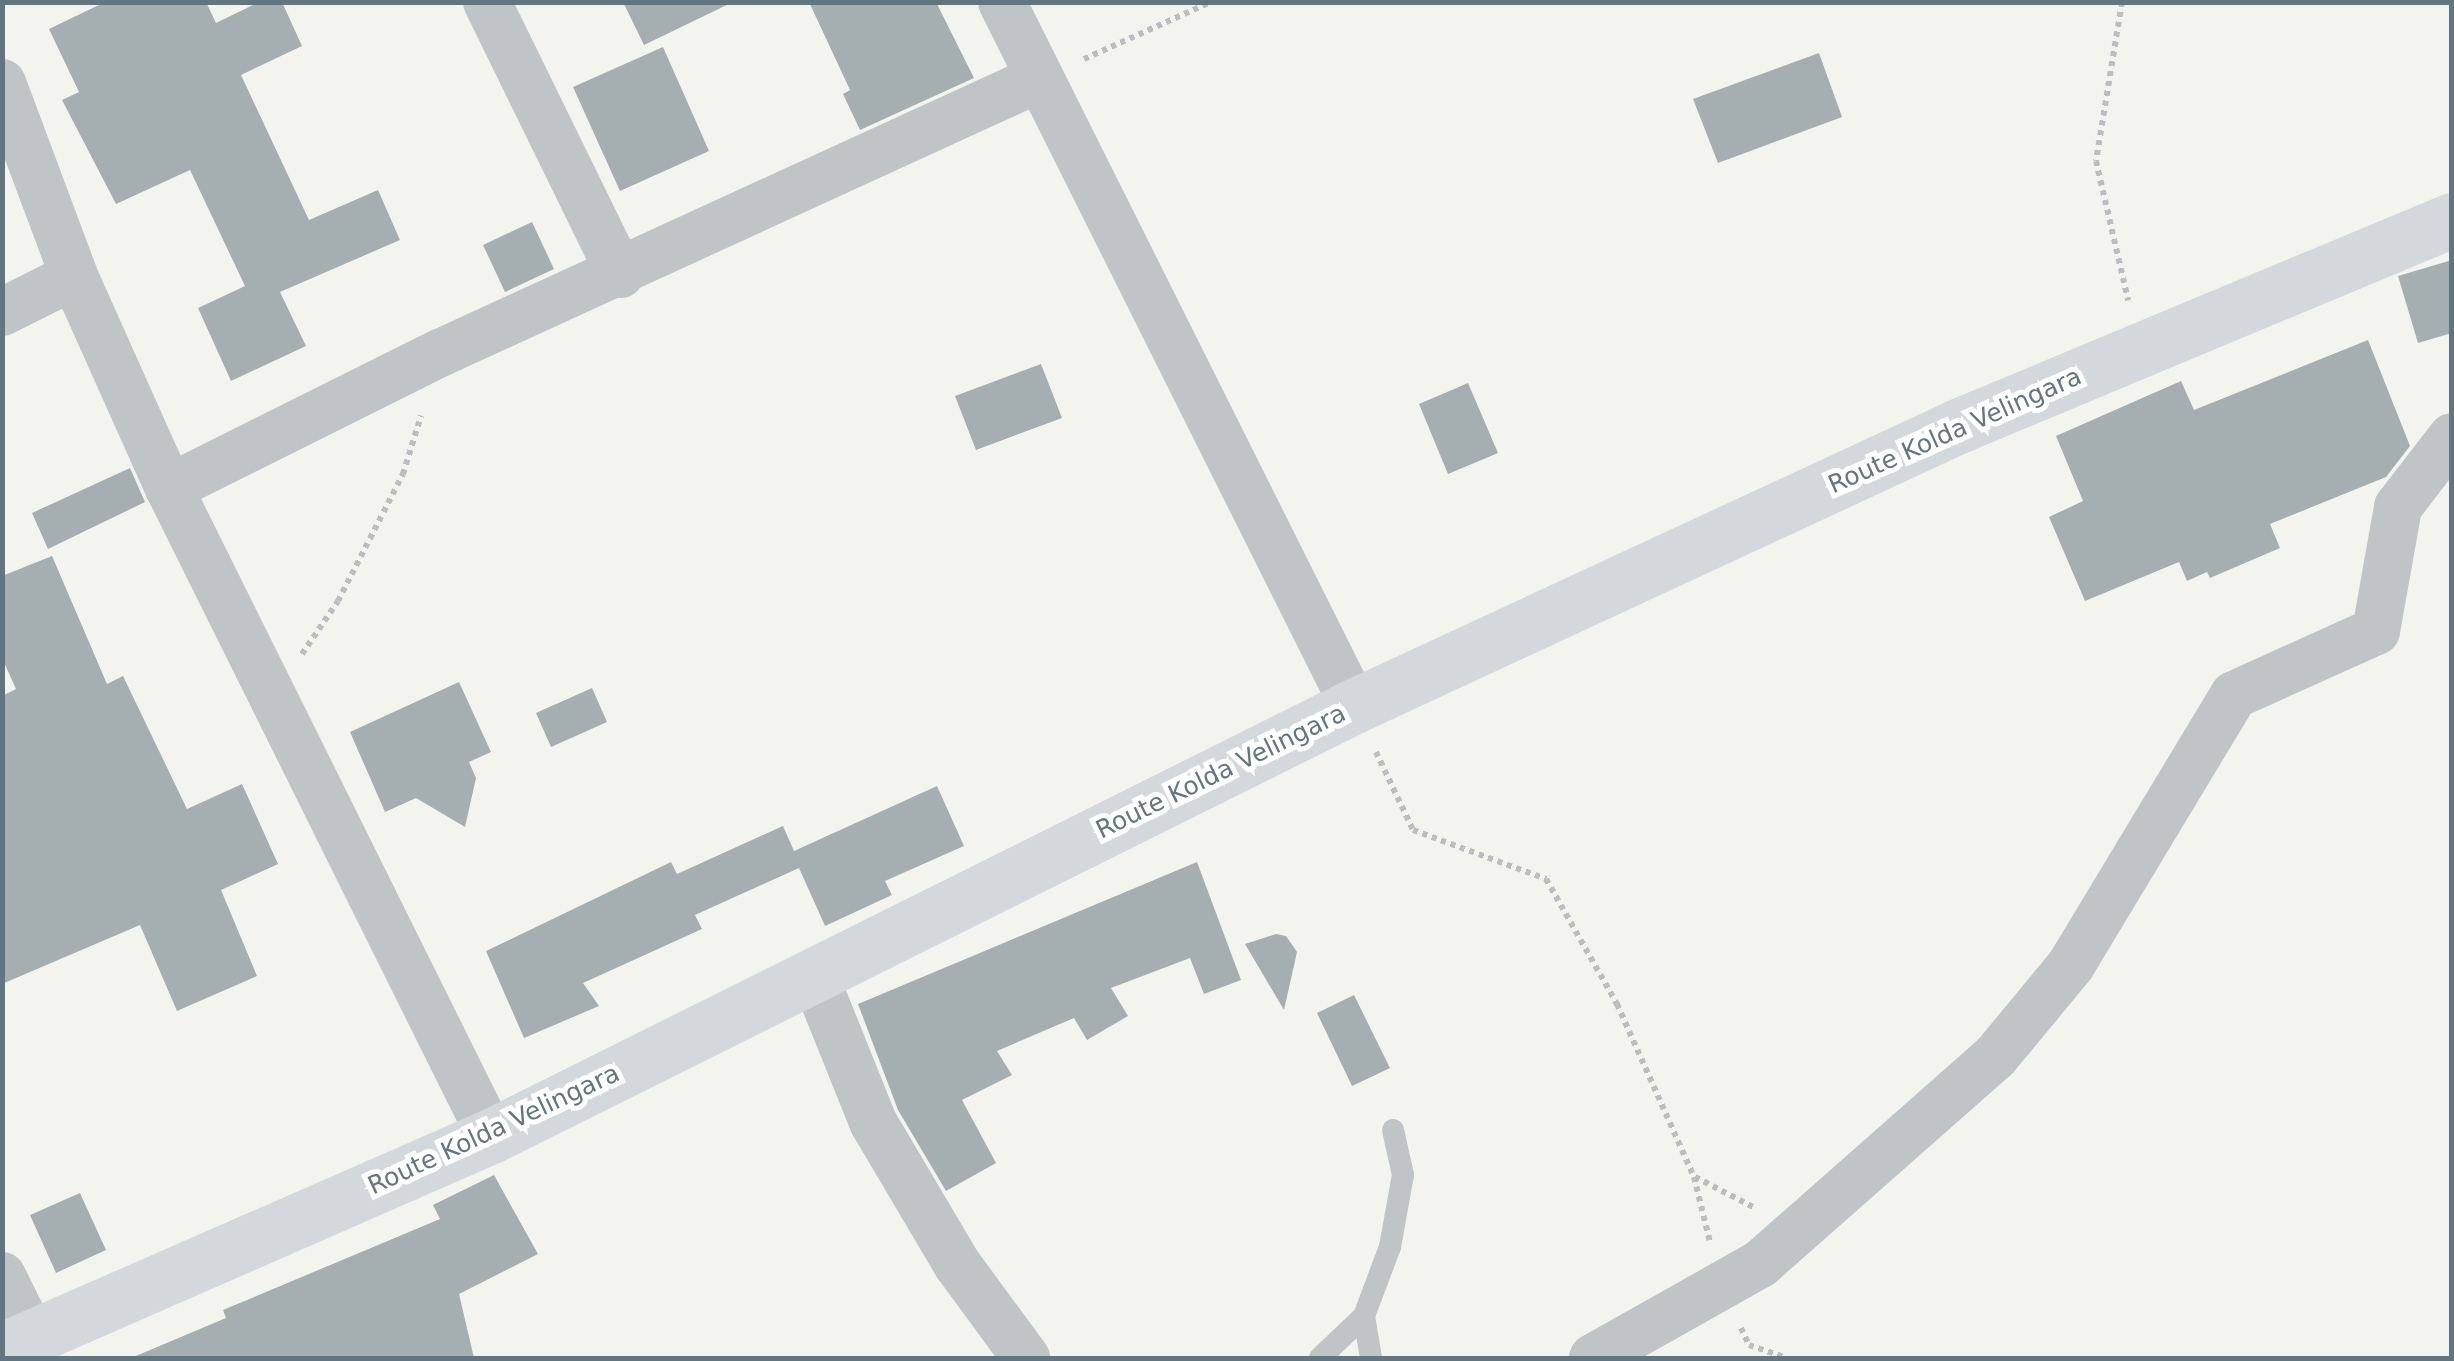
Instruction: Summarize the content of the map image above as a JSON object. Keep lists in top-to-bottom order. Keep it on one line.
{"streets":{"main road":["Route Kolda Velingara"]}}
